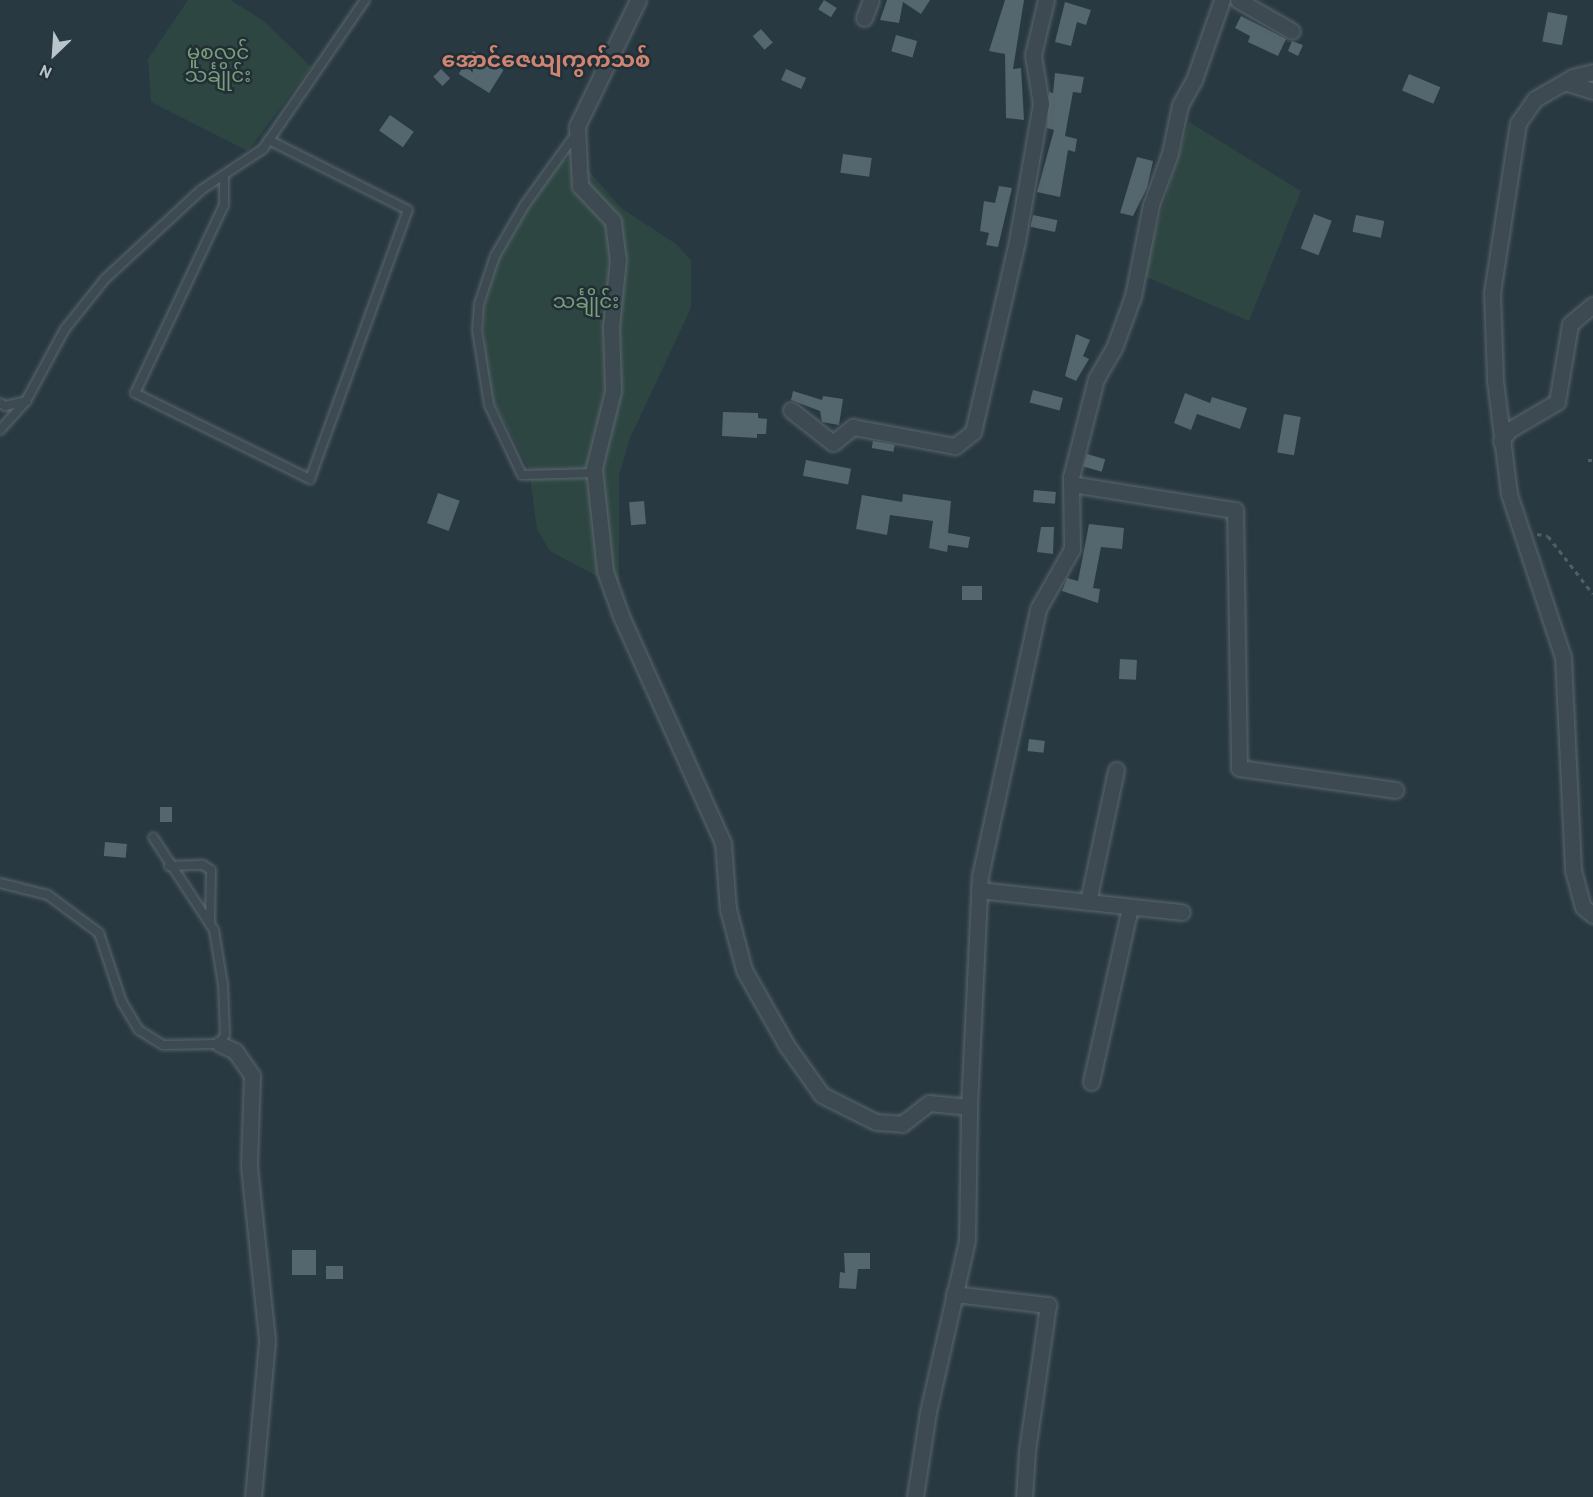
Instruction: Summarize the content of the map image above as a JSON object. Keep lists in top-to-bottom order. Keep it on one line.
{"districts":["အောင်ဇေယျကွက်သစ်"],"parks":["မူစလင် သင်္ချိုင်း","သင်္ချိုင်း"],"north":"bottom left"}
